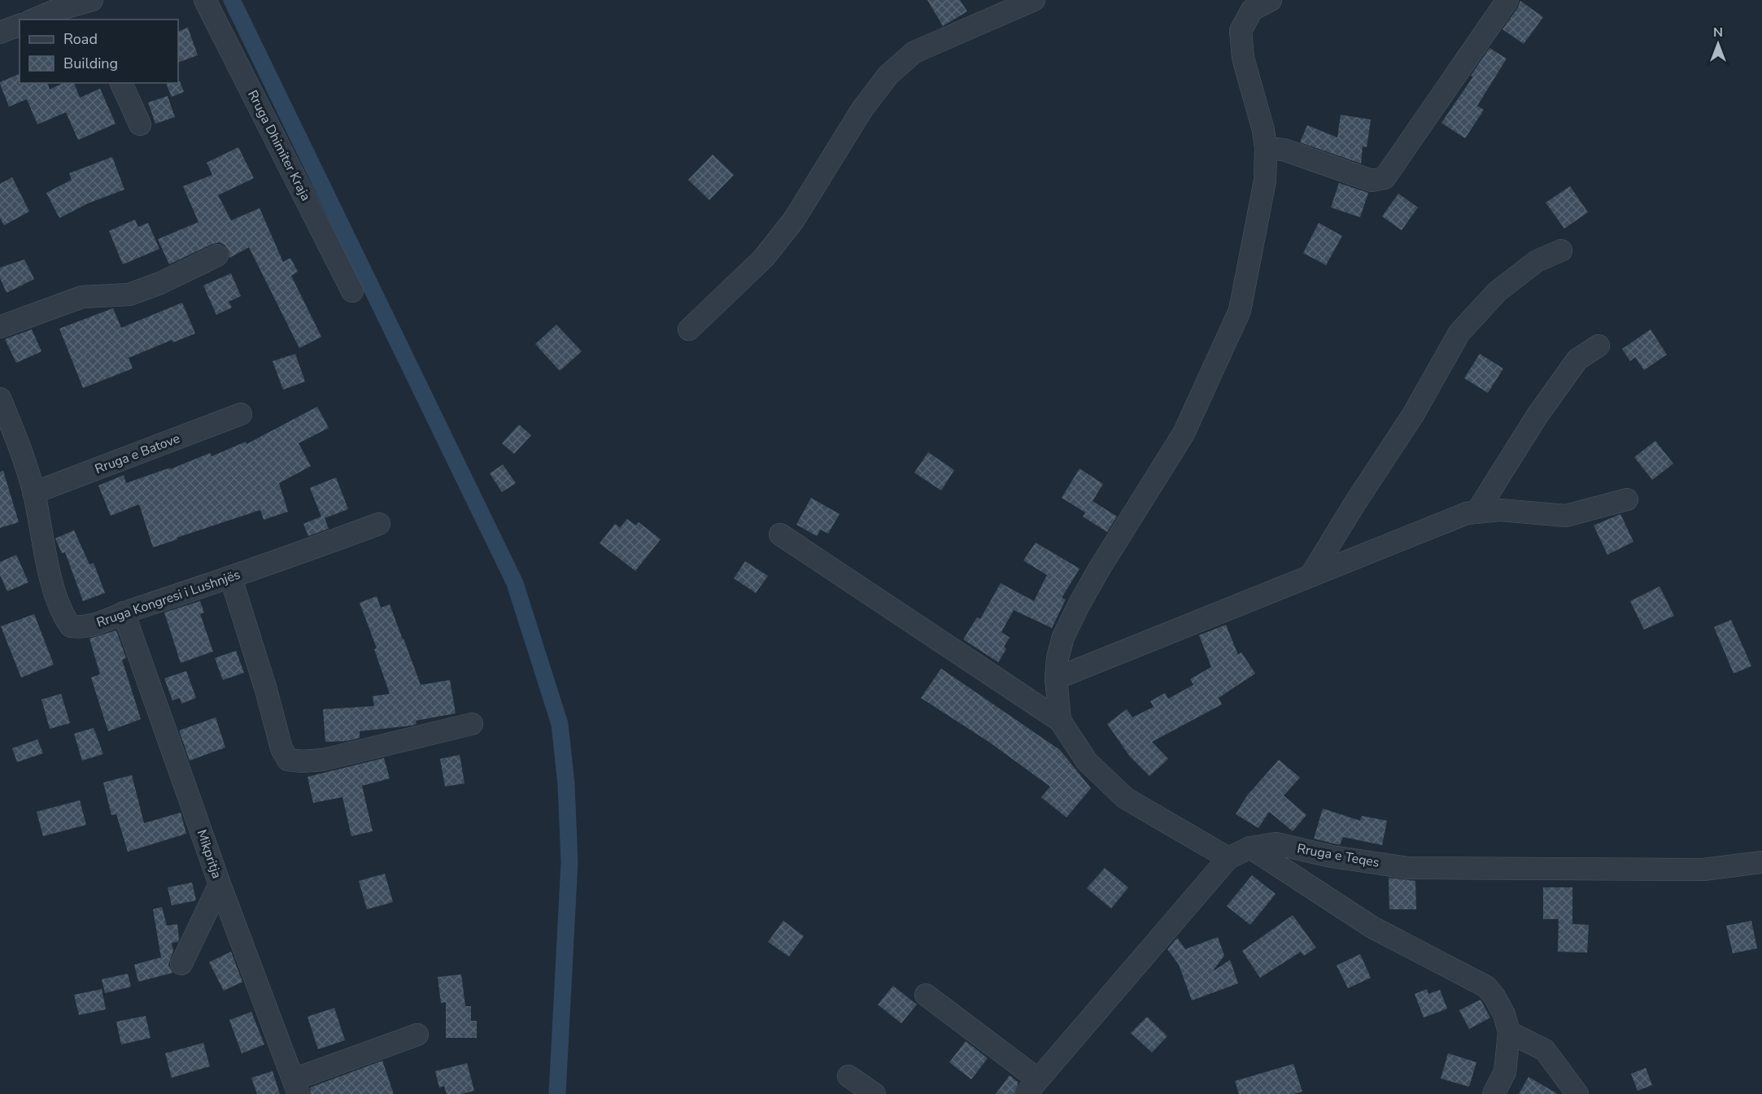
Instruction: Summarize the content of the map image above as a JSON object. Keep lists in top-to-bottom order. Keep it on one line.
{"streets":{"street":["Rruga Dhimiter Kraja","Rruga e Batove","Rruga Kongresi i Lushnjës","Mikpritja","Rruga e Teqes"]},"crossings":[["Rruga e Batove","Rruga Kongresi i Lushnjës"],["Rruga Kongresi i Lushnjës","Mikpritja"]],"legend":["Road","Building"],"north":"top"}
